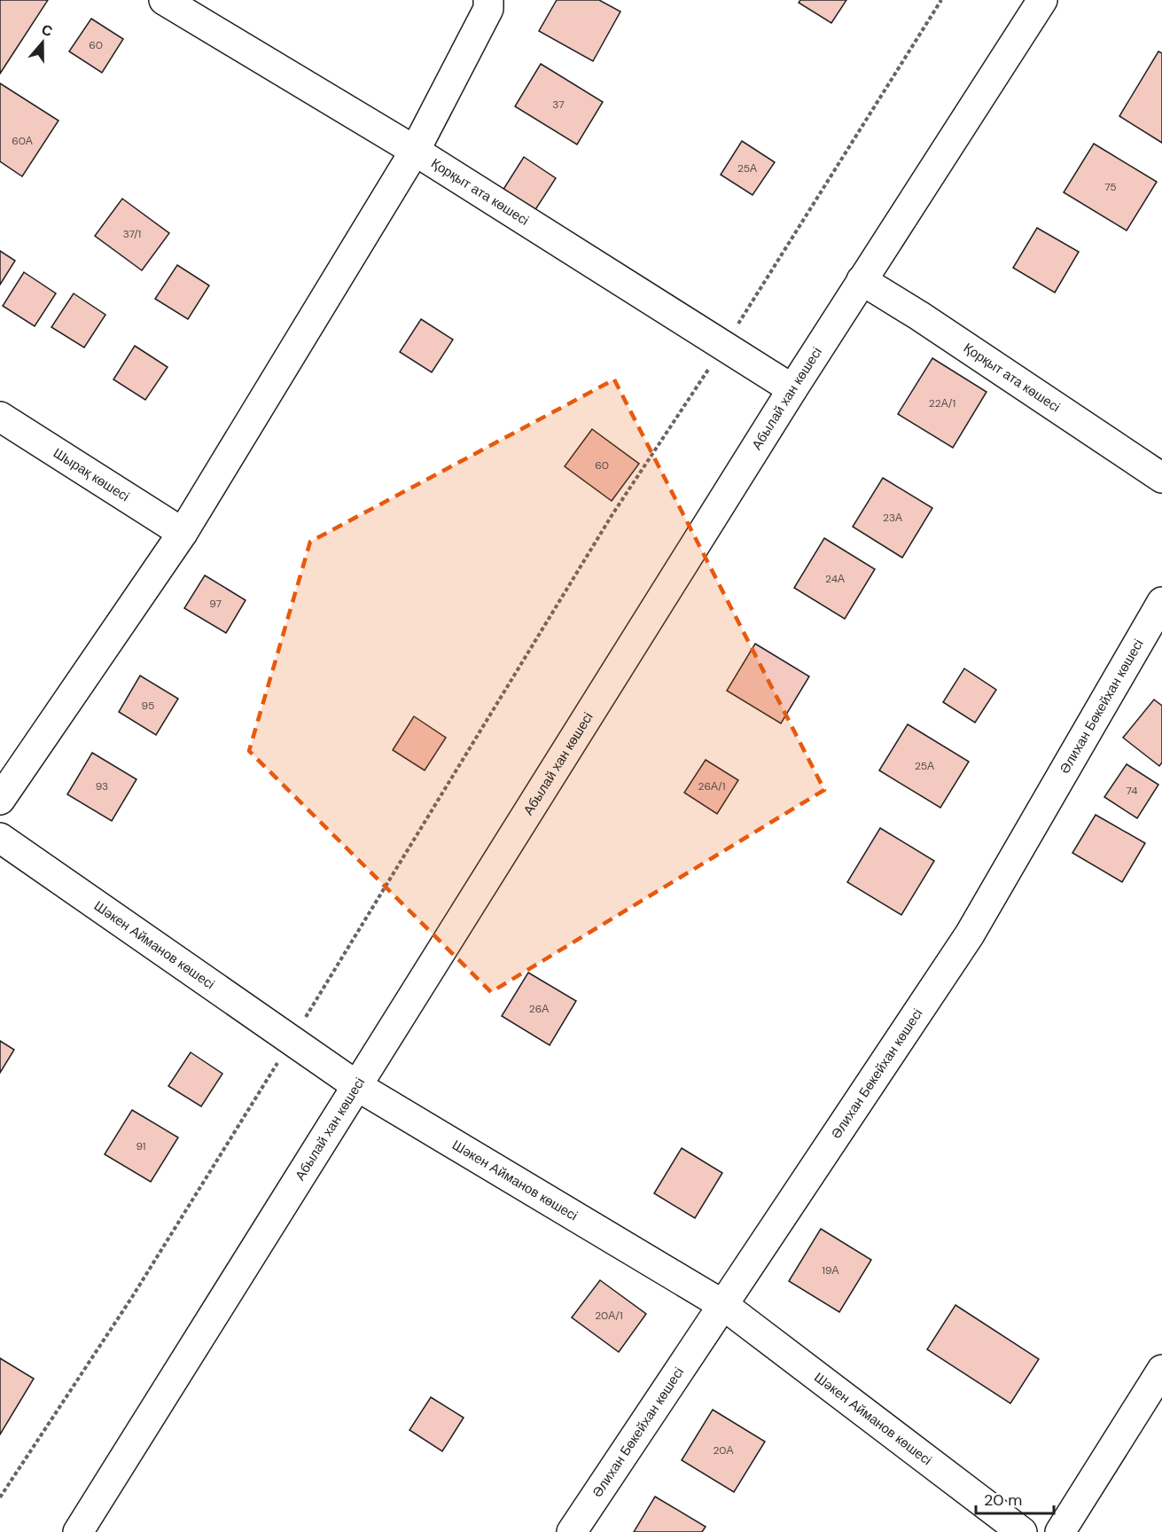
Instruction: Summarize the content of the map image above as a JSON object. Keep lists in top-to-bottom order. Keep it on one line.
{"streets":{"street":["Қорқыт ата көшесі","Абылай хан көшесі","Шырақ көшесі","Әлихан Бөкейхан көшесі","Шәкен Айманов көшесі"]},"crossings":[["Қорқыт ата көшесі","Абылай хан көшесі"],["Абылай хан көшесі","Шәкен Айманов көшесі"],["Әлихан Бөкейхан көшесі","Шәкен Айманов көшесі"]],"house_numbers":["60","37","60А","25А","75","37/1","22А/1","60","23А","24А","97","95","25А","93","26А/1","74","26А","91","19А","20А/1","20А"],"scale_bar":"20 m","north":"top"}
